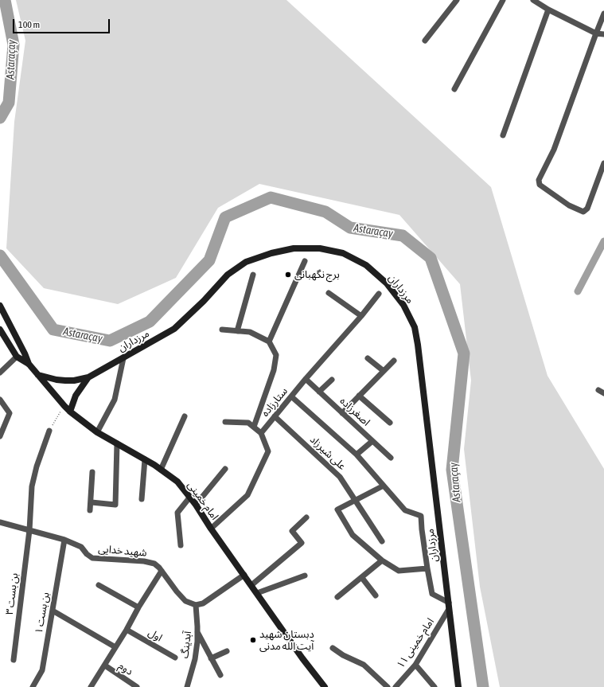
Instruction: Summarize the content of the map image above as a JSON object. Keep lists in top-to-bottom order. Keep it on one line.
{"streets":{"street":["مرزداران","ستارزاده","اصغرزاده","علی شیرزاد","امام خمینی","شهید خدایی","بن بست ۳","بن بست ۱","اول","امام خمینی ۱۱","آبدینگ","دوم"]},"crossings":[["مرزداران","امام خمینی"],["مرزداران","امام خمینی ۱۱"],["ستارزاده","اصغرزاده"],["ستارزاده","علی شیرزاد"],["شهید خدایی","بن بست ۳"],["شهید خدایی","بن بست ۱"],["شهید خدایی","آبدینگ"]],"water":["Astaraçay"],"places":["برج نگهبانی","دبستان شهید آیت الله مدنی"],"scale_bar":"100 m"}
